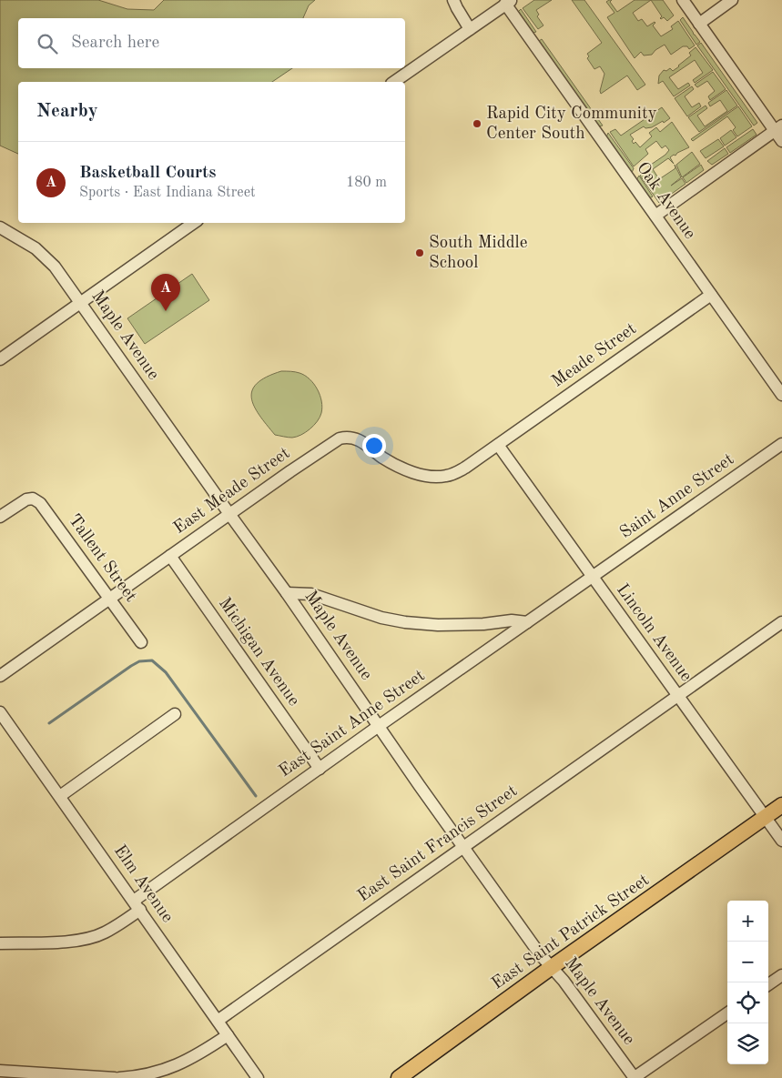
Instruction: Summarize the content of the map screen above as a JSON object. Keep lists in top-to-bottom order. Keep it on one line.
{"streets":{"main road":["East Saint Patrick Street"],"street":["Oak Avenue","Maple Avenue","Meade Street","East Meade Street","Saint Anne Street","Tallent Street","Lincoln Avenue","Michigan Avenue","East Saint Anne Street","East Saint Francis Street","Elm Avenue"]},"crossings":[["Oak Avenue","Meade Street"],["Maple Avenue","East Meade Street"],["Maple Avenue","East Saint Anne Street"],["Maple Avenue","East Saint Francis Street"],["Maple Avenue","East Saint Patrick Street"],["Meade Street","East Meade Street"],["Meade Street","Lincoln Avenue"],["East Meade Street","Tallent Street"],["East Meade Street","Lincoln Avenue"],["East Meade Street","Michigan Avenue"],["Saint Anne Street","Lincoln Avenue"],["Saint Anne Street","East Saint Anne Street"],["Lincoln Avenue","East Saint Anne Street"],["Lincoln Avenue","East Saint Francis Street"],["Lincoln Avenue","East Saint Patrick Street"],["Michigan Avenue","East Saint Anne Street"],["East Saint Anne Street","Elm Avenue"],["East Saint Francis Street","Elm Avenue"]],"places":["Rapid City Community Center South","South Middle School"],"page":{"search":"Search here","heading":"Nearby","list":[{"mark":"A","name":"Basketball Courts","note":"Sports · East Indiana Street","value":"180 m"}],"pins":"A","map_buttons":["+","−"]}}
